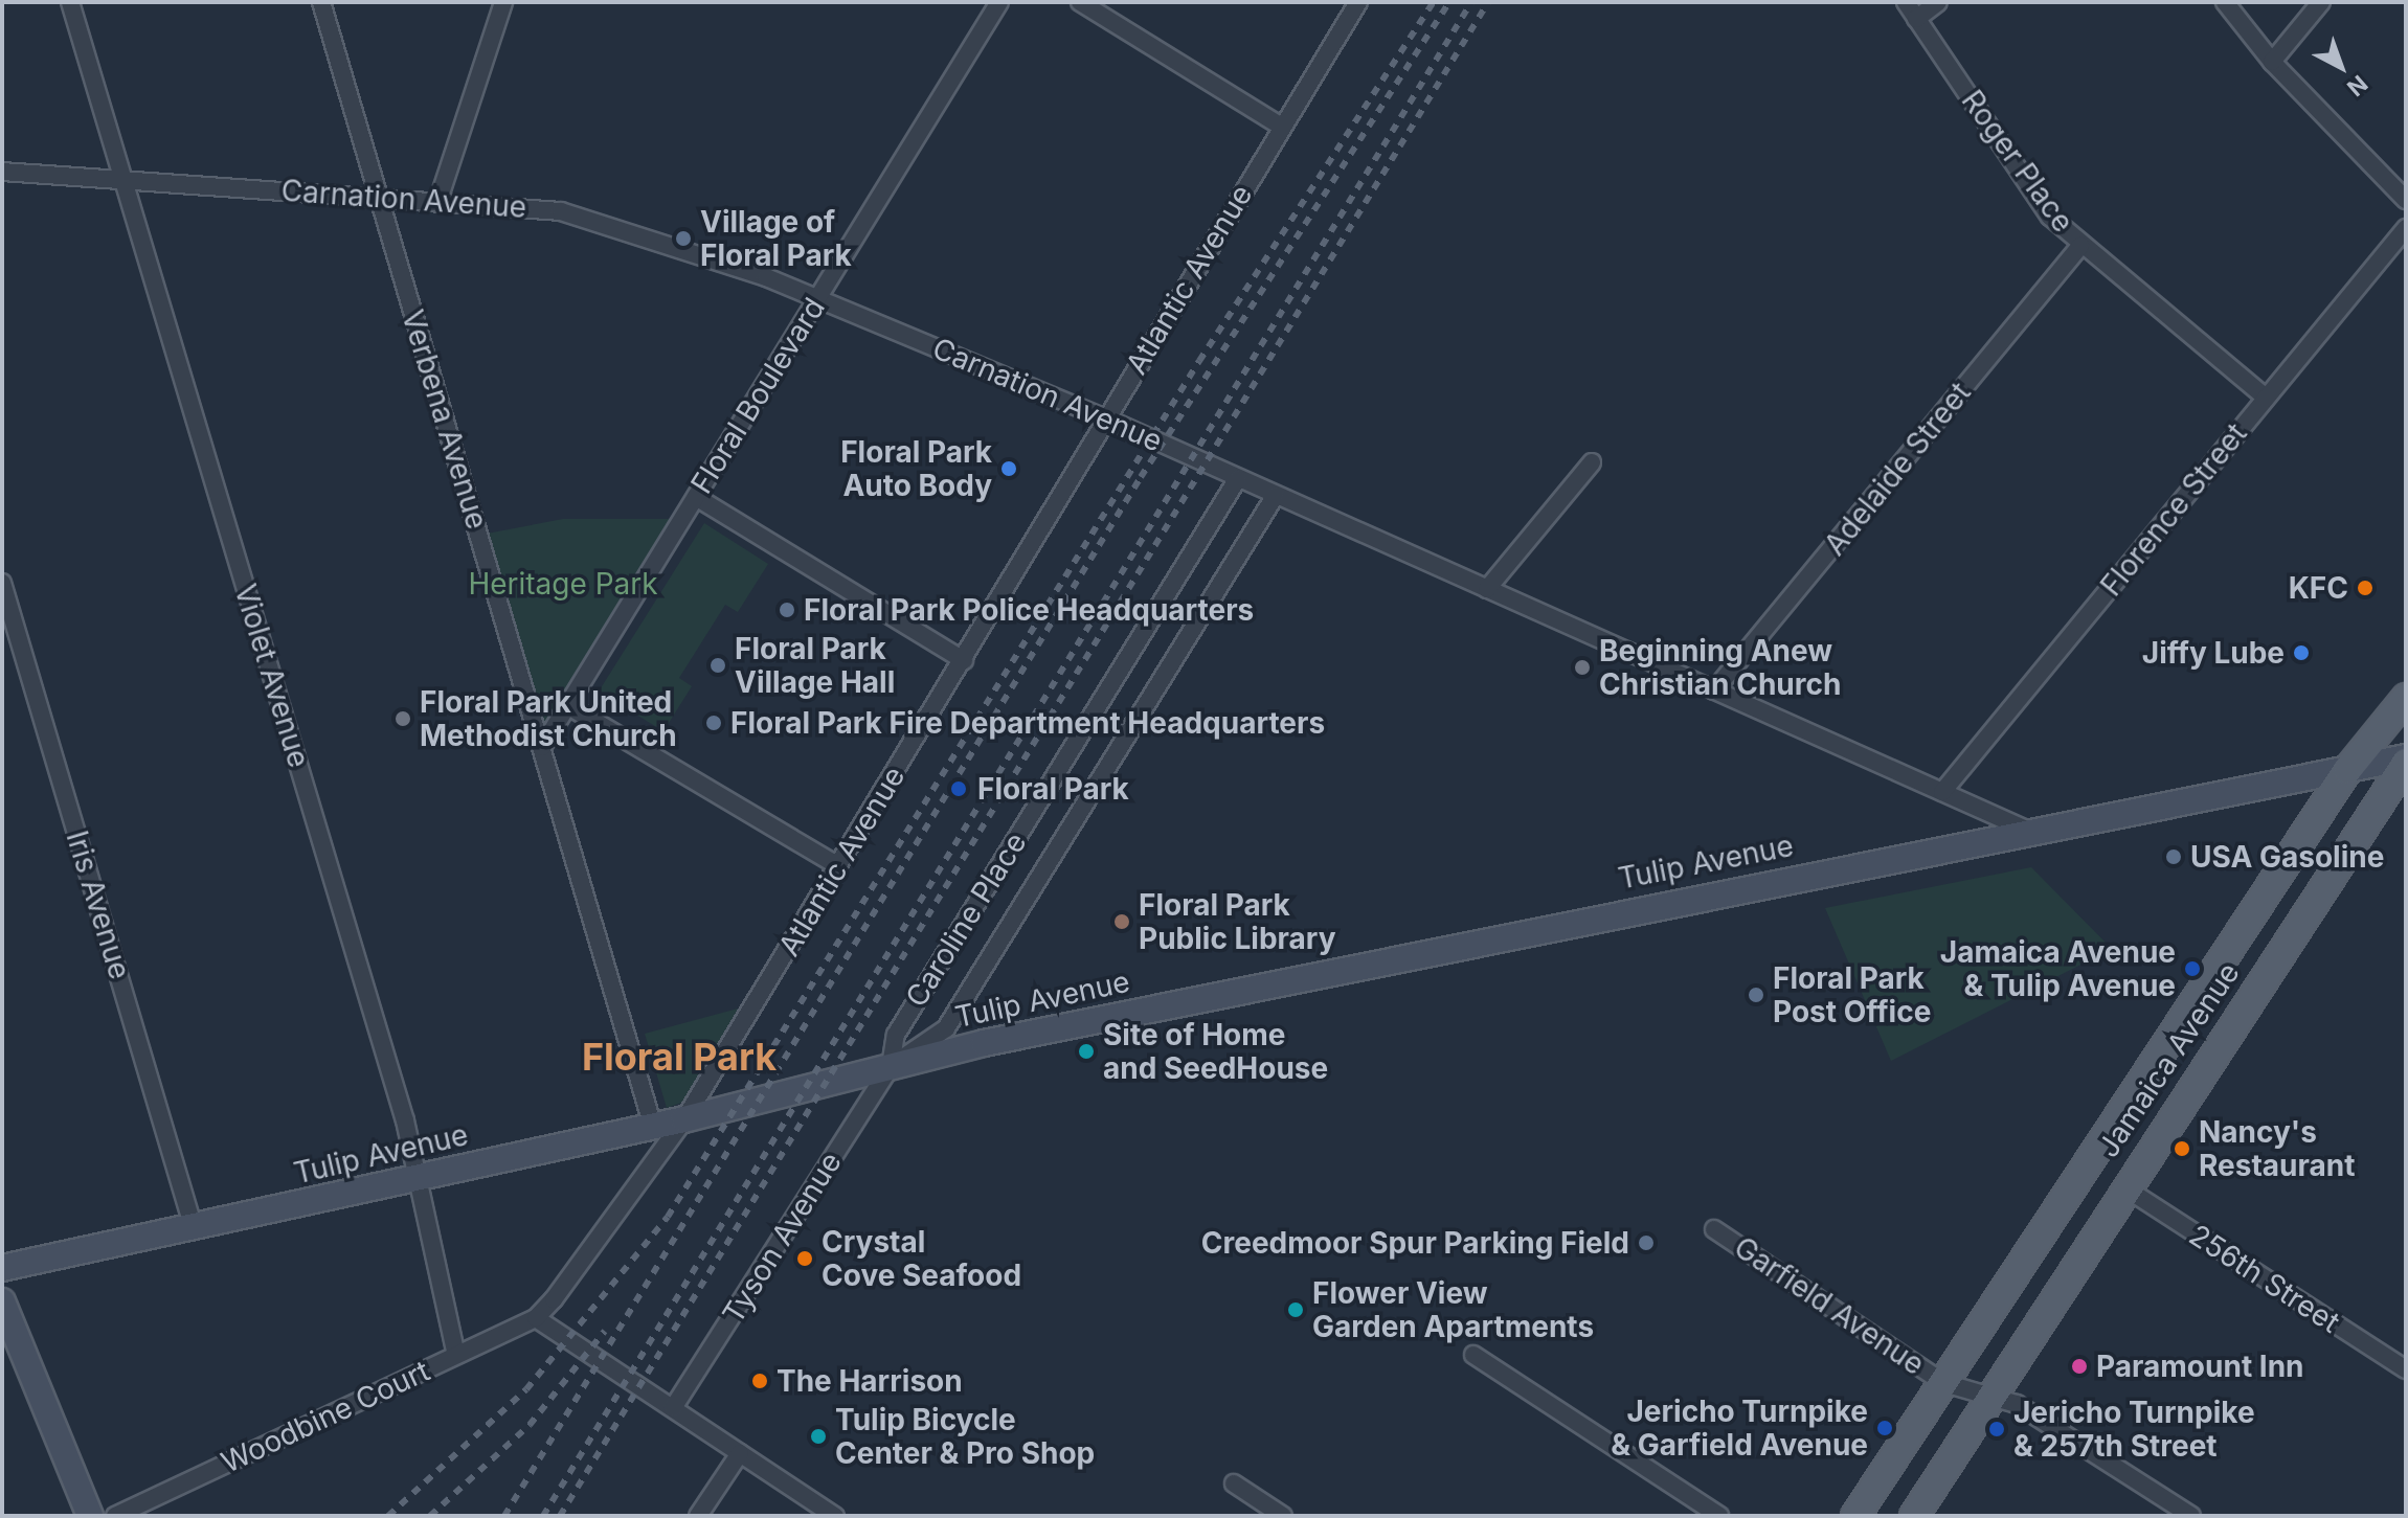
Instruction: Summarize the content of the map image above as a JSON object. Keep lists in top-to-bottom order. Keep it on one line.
{"streets":{"main road":["Tulip Avenue","Jamaica Avenue"],"street":["Roger Place","Carnation Avenue","Atlantic Avenue","Floral Boulevard","Verbena Avenue","Adelaide Street","Florence Street","Violet Avenue","Iris Avenue","Caroline Place","Tyson Avenue","256th Street","Garfield Avenue","Woodbine Court"]},"crossings":[["Roger Place","Adelaide Street"],["Roger Place","Florence Street"],["Carnation Avenue","Atlantic Avenue"],["Carnation Avenue","Floral Boulevard"],["Carnation Avenue","Verbena Avenue"],["Carnation Avenue","Adelaide Street"],["Carnation Avenue","Florence Street"],["Carnation Avenue","Violet Avenue"],["Carnation Avenue","Tulip Avenue"],["Carnation Avenue","Caroline Place"],["Atlantic Avenue","Tulip Avenue"],["Atlantic Avenue","Woodbine Court"],["Floral Boulevard","Verbena Avenue"],["Verbena Avenue","Tulip Avenue"],["Violet Avenue","Tulip Avenue"],["Violet Avenue","Woodbine Court"],["Tulip Avenue","Iris Avenue"],["Tulip Avenue","Caroline Place"],["Tulip Avenue","Jamaica Avenue"],["Tulip Avenue","Tyson Avenue"],["Caroline Place","Tyson Avenue"],["Jamaica Avenue","256th Street"],["Jamaica Avenue","Garfield Avenue"]],"districts":["Floral Park"],"parks":["Heritage Park"],"places":["Village of Floral Park","Floral Park Auto Body","KFC","Floral Park Police Headquarters","Jiffy Lube","Floral Park Village Hall","Beginning Anew Christian Church","Floral Park United Methodist Church","Floral Park Fire Department Headquarters","Floral Park","USA Gasoline","Floral Park Public Library","Jamaica Avenue & Tulip Avenue","Floral Park Post Office","Site of Home and SeedHouse","Nancy's Restaurant","Creedmoor Spur Parking Field","Crystal Cove Seafood","Flower View Garden Apartments","Paramount Inn","The Harrison","Jericho Turnpike & Garfield Avenue","Jericho Turnpike & 257th Street","Tulip Bicycle Center & Pro Shop"],"north":"bottom right"}
